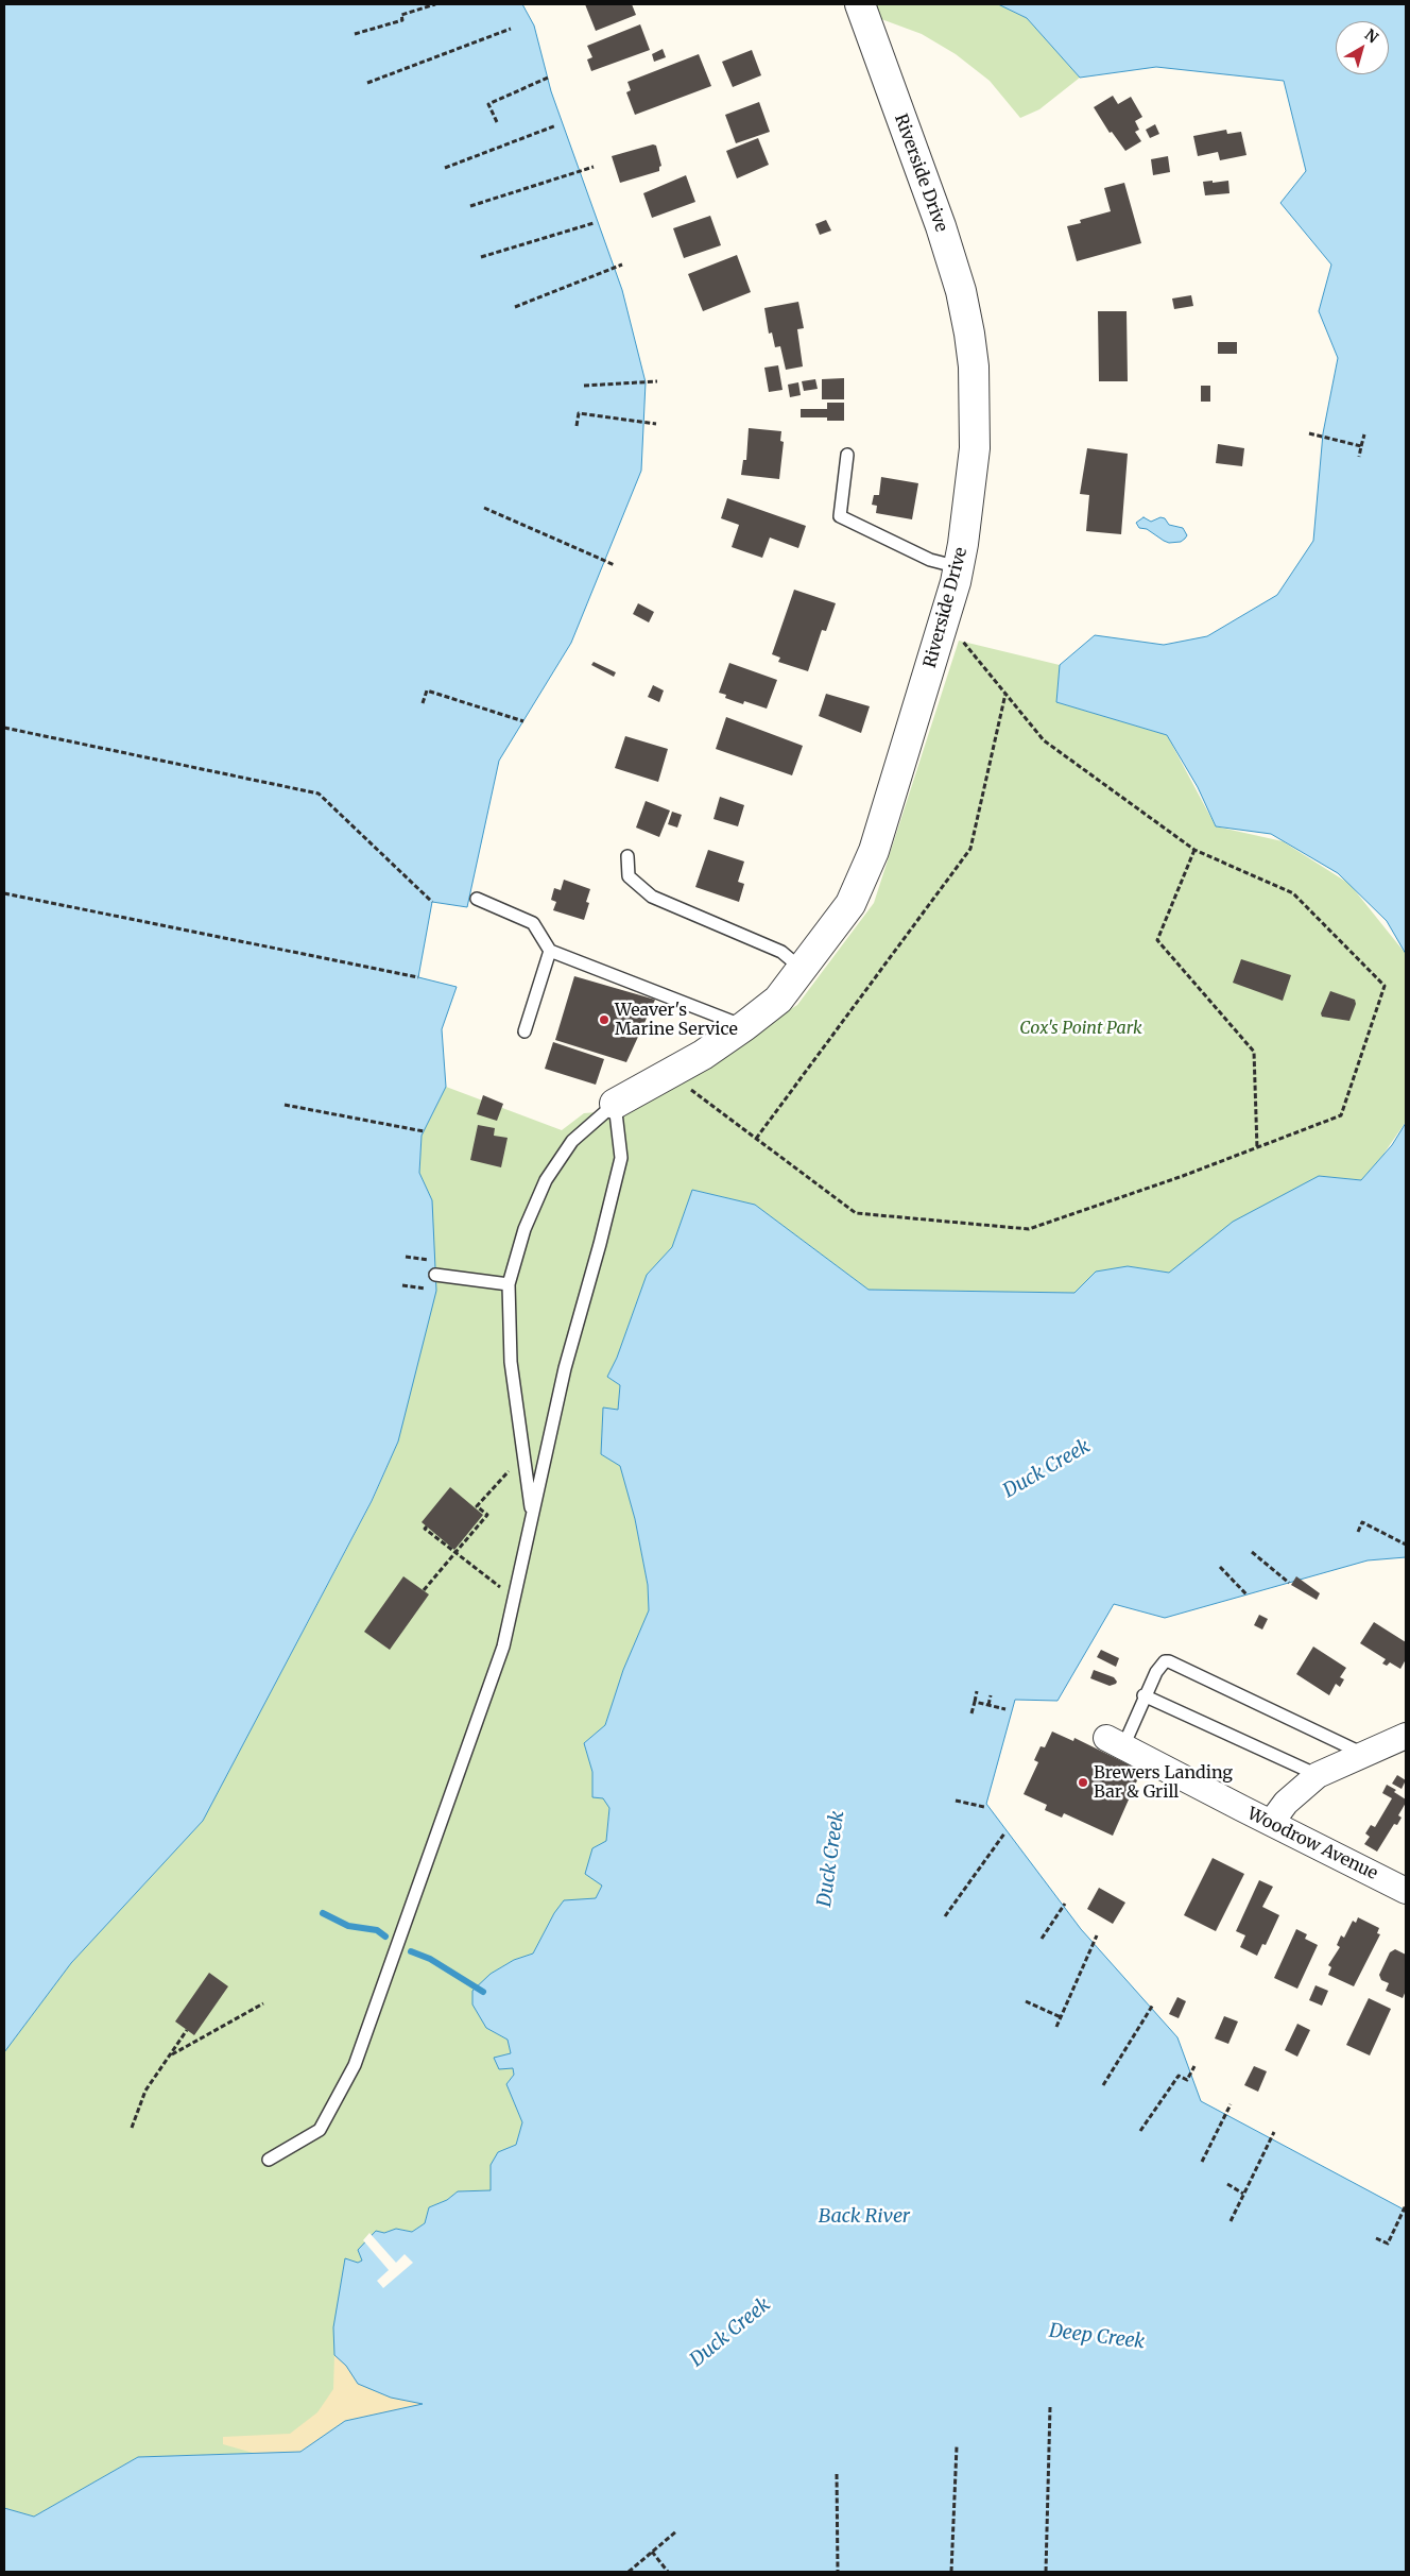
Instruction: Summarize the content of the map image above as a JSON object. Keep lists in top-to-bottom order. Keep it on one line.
{"streets":{"street":["Riverside Drive","Woodrow Avenue"]},"water":["Duck Creek","Back River","Deep Creek"],"parks":["Cox's Point Park"],"places":["Weaver's Marine Service","Brewers Landing Bar & Grill"],"north":"top right"}
